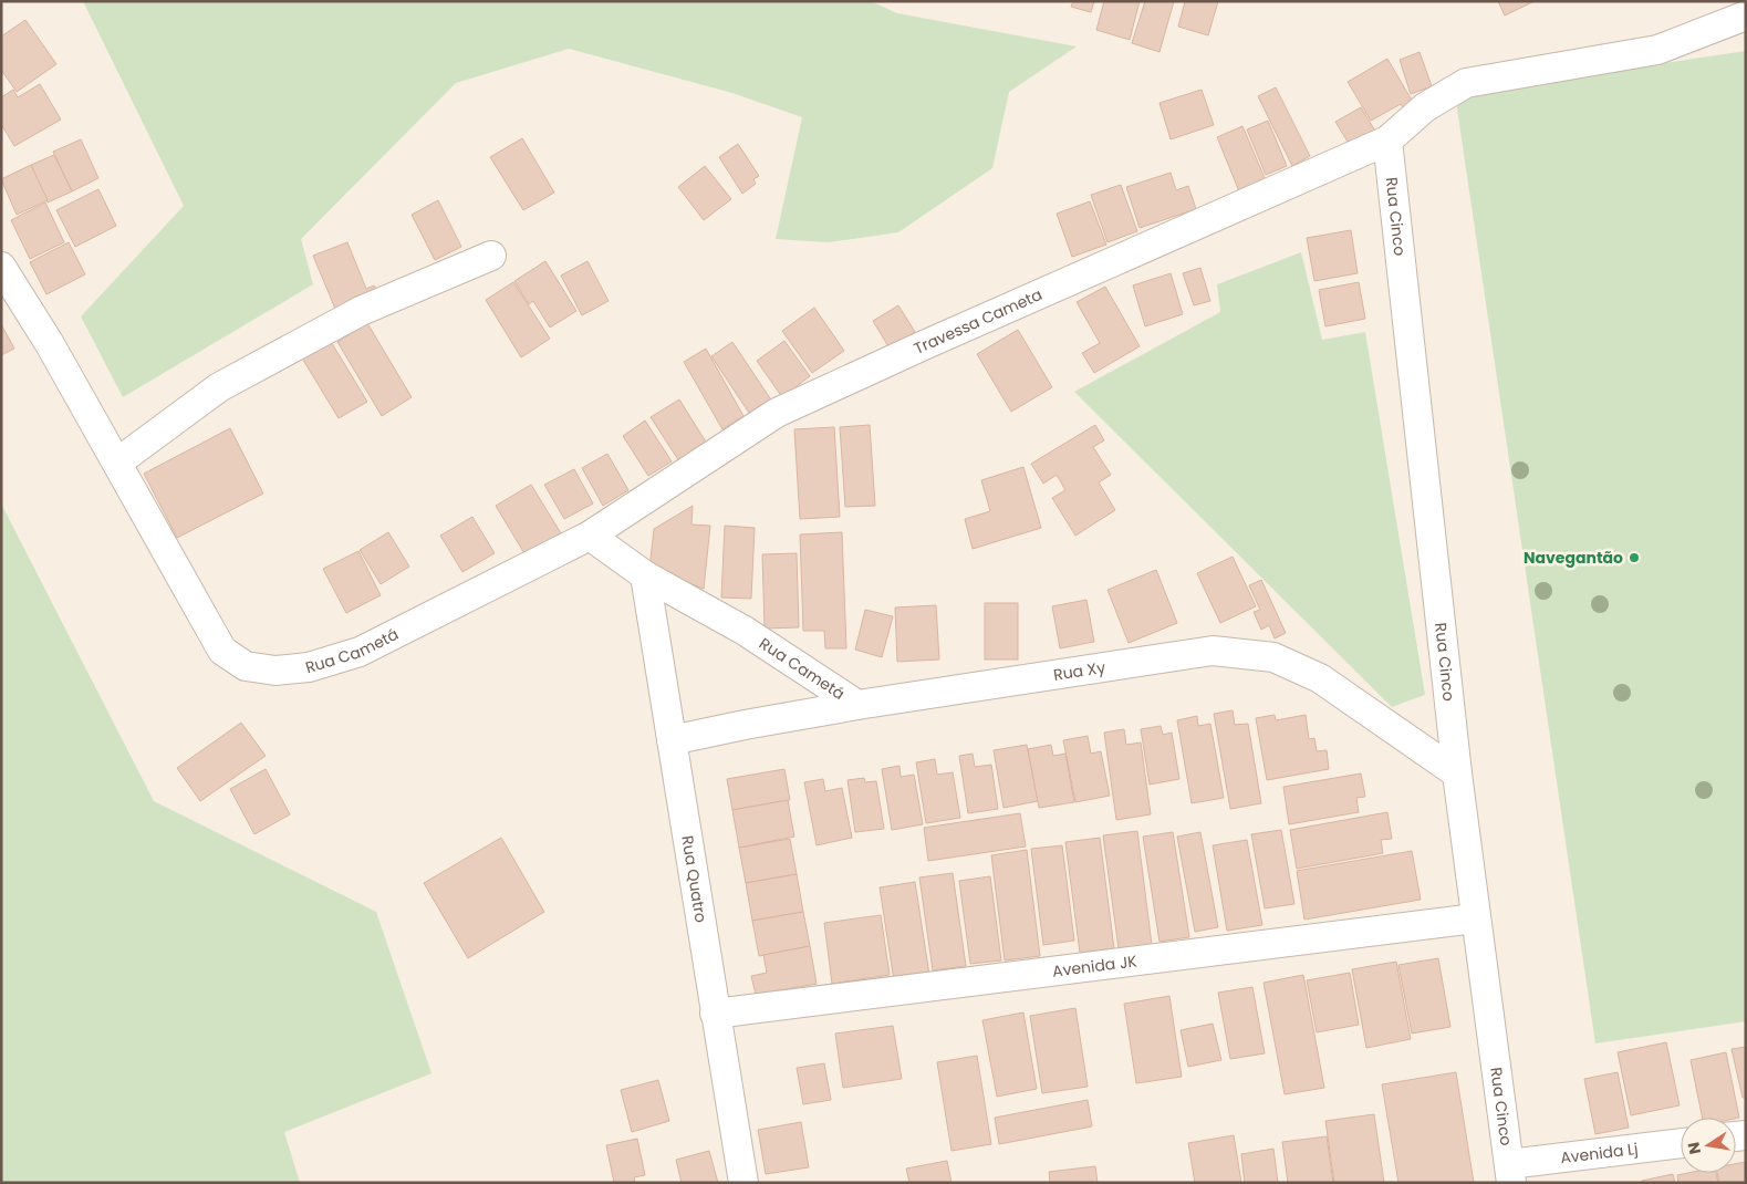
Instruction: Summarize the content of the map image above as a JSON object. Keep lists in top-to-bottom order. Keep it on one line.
{"streets":{"street":["Rua Cinco","Travessa Cameta","Rua Cametá","Rua Xy","Rua Quatro","Avenida JK","Avenida Lj"]},"crossings":[["Rua Cinco","Travessa Cameta"],["Rua Cinco","Rua Xy"],["Rua Cinco","Avenida JK"],["Rua Cinco","Avenida Lj"],["Travessa Cameta","Rua Cametá"],["Rua Cametá","Rua Xy"],["Rua Cametá","Rua Quatro"],["Rua Xy","Rua Quatro"],["Rua Quatro","Avenida JK"]],"places":["Navegantão"],"north":"left"}
